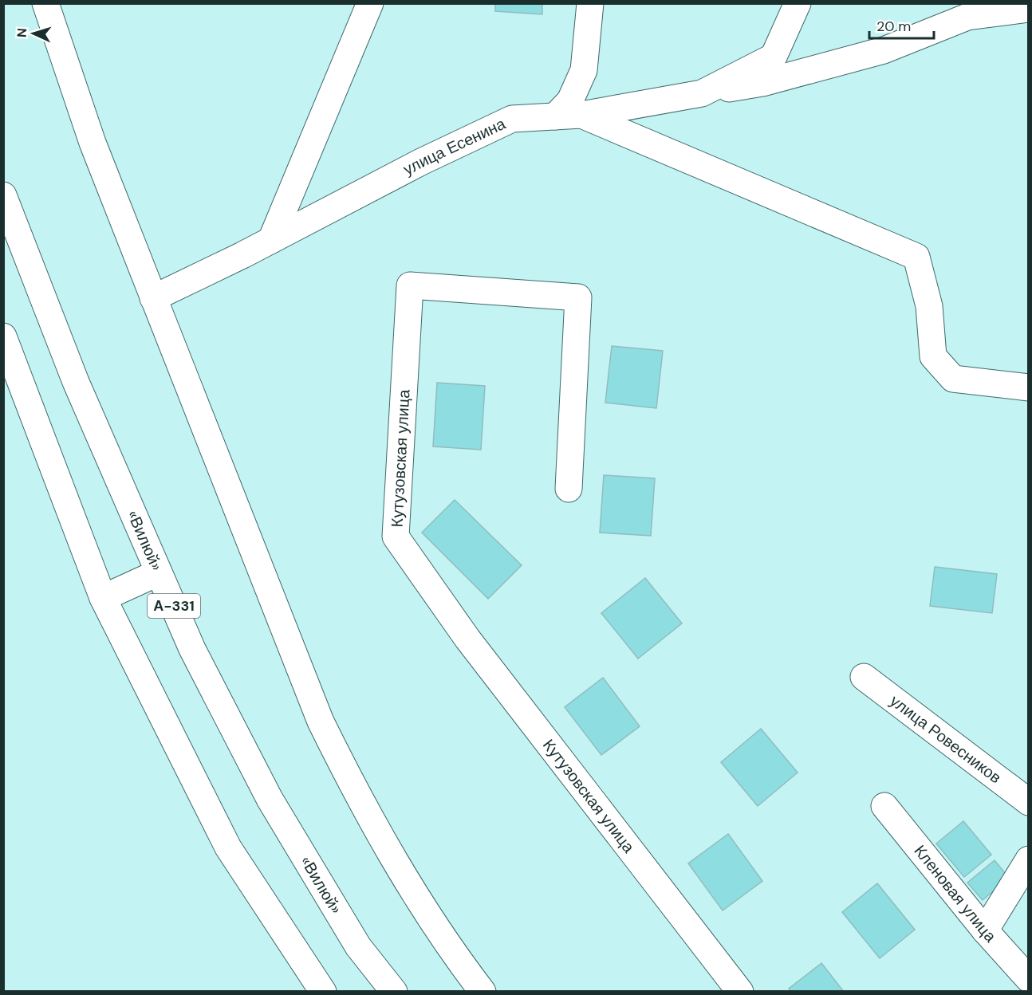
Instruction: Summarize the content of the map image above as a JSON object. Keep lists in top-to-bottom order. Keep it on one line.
{"streets":{"main road":["улица Есенина","Кутузовская улица","«Вилюй»","А-331","улица Ровесников","Кленовая улица"]},"scale_bar":"20 m","north":"left"}
